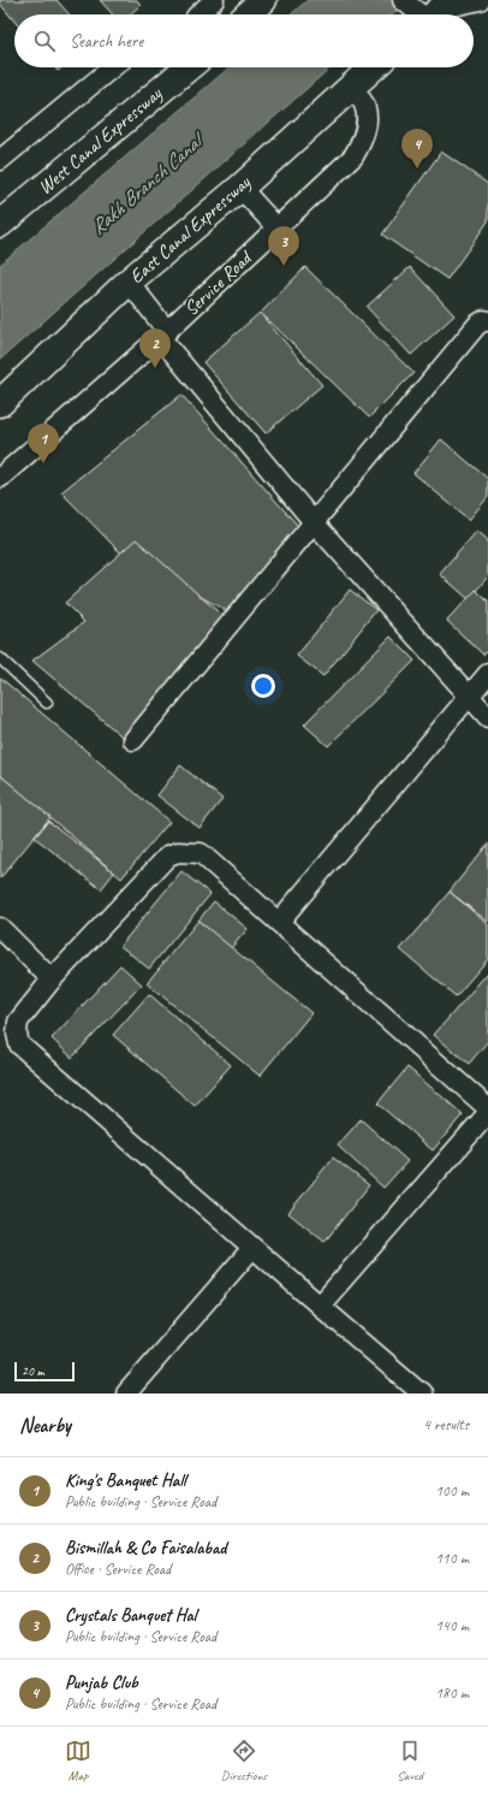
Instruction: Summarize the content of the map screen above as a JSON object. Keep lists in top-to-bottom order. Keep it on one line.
{"streets":{"main road":["West Canal Expressway","East Canal Expressway"],"street":["Service Road"]},"crossings":[["East Canal Expressway","Service Road"]],"water":["Rakh Branch Canal"],"scale_bar":"20 m","page":{"search":"Search here","pins":["4","3","2","1"],"scale":"20 m","heading":["Nearby","4 results"],"list":[{"mark":"1","name":"King's Banquet Hall","note":"Public building · Service Road","value":"100 m"},{"mark":"2","name":"Bismillah & Co Faisalabad","note":"Office · Service Road","value":"110 m"},{"mark":"3","name":"Crystals Banquet Hal","note":"Public building · Service Road","value":"140 m"},{"mark":"4","name":"Punjab Club","note":"Public building · Service Road","value":"180 m"}],"nav":["Map","Directions","Saved"]}}
